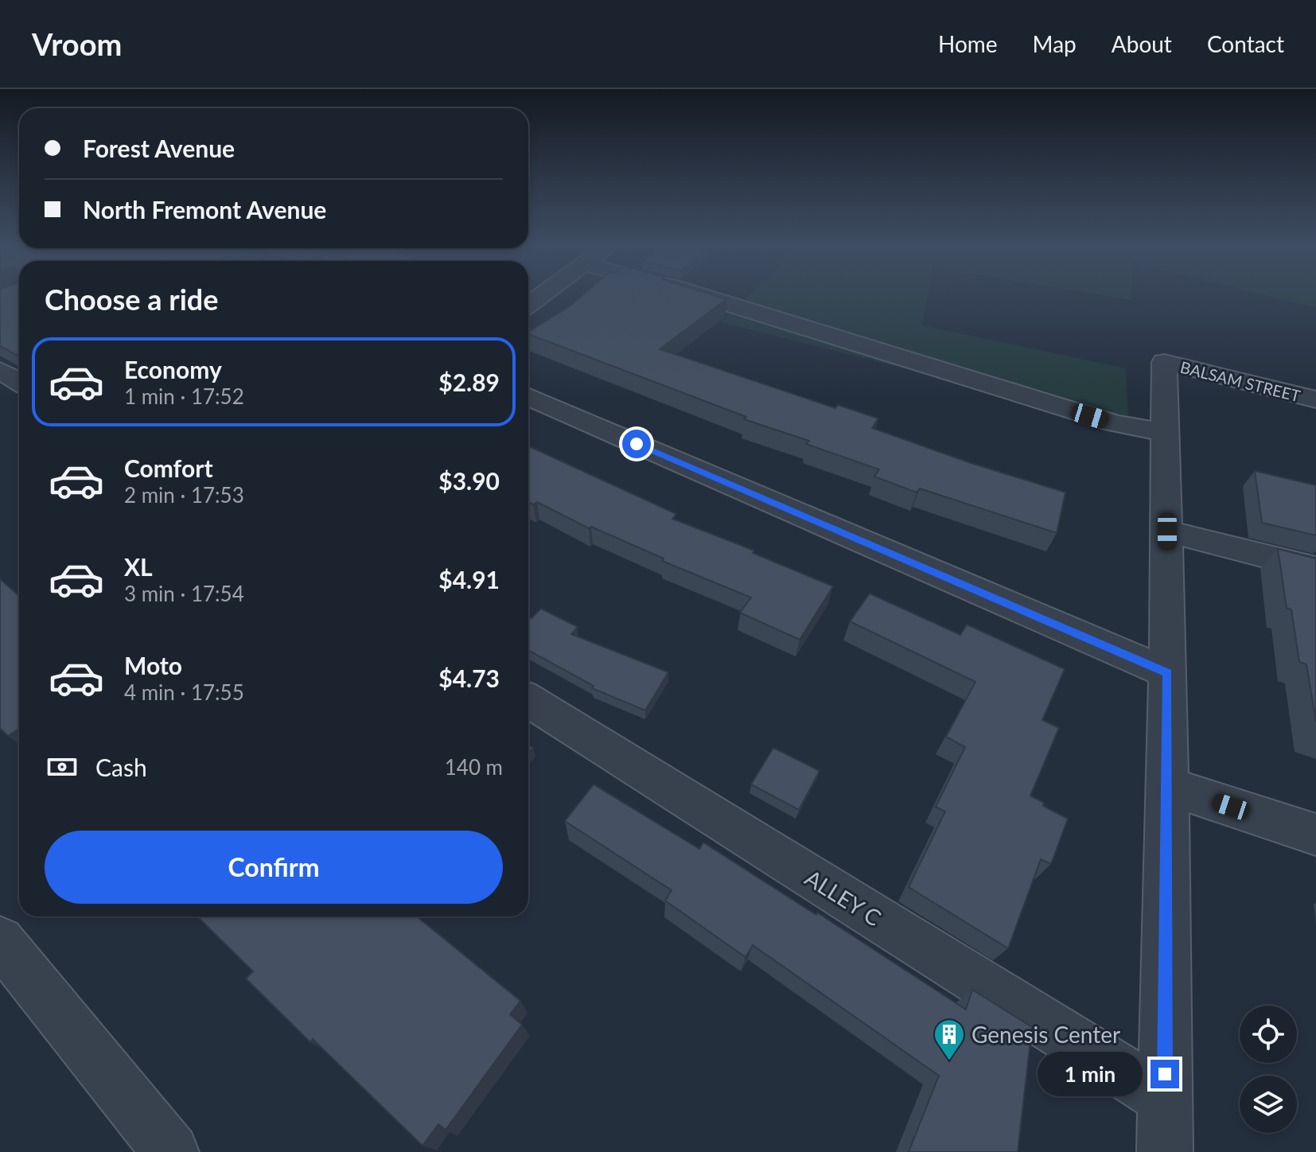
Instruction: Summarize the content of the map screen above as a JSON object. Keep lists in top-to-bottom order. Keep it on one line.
{"streets":{"street":["BALSAM STREET","ALLEY C"]},"places":{"building":["Genesis Center"]},"page":{"header":"Vroom","nav":["Home","Map","About","Contact"],"banner":["Forest Avenue","North Fremont Avenue"],"heading":"Choose a ride","list":[{"name":"Economy","note":"1 min · 17:52","value":"$2.89"},{"name":"Comfort","note":"2 min · 17:53","value":"$3.90"},{"name":"XL","note":"3 min · 17:54","value":"$4.91"},{"name":"Moto","note":"4 min · 17:55","value":"$4.73"}],"pay":["Cash","140 m"],"buttons":"Confirm","bubble":"1 min"}}
